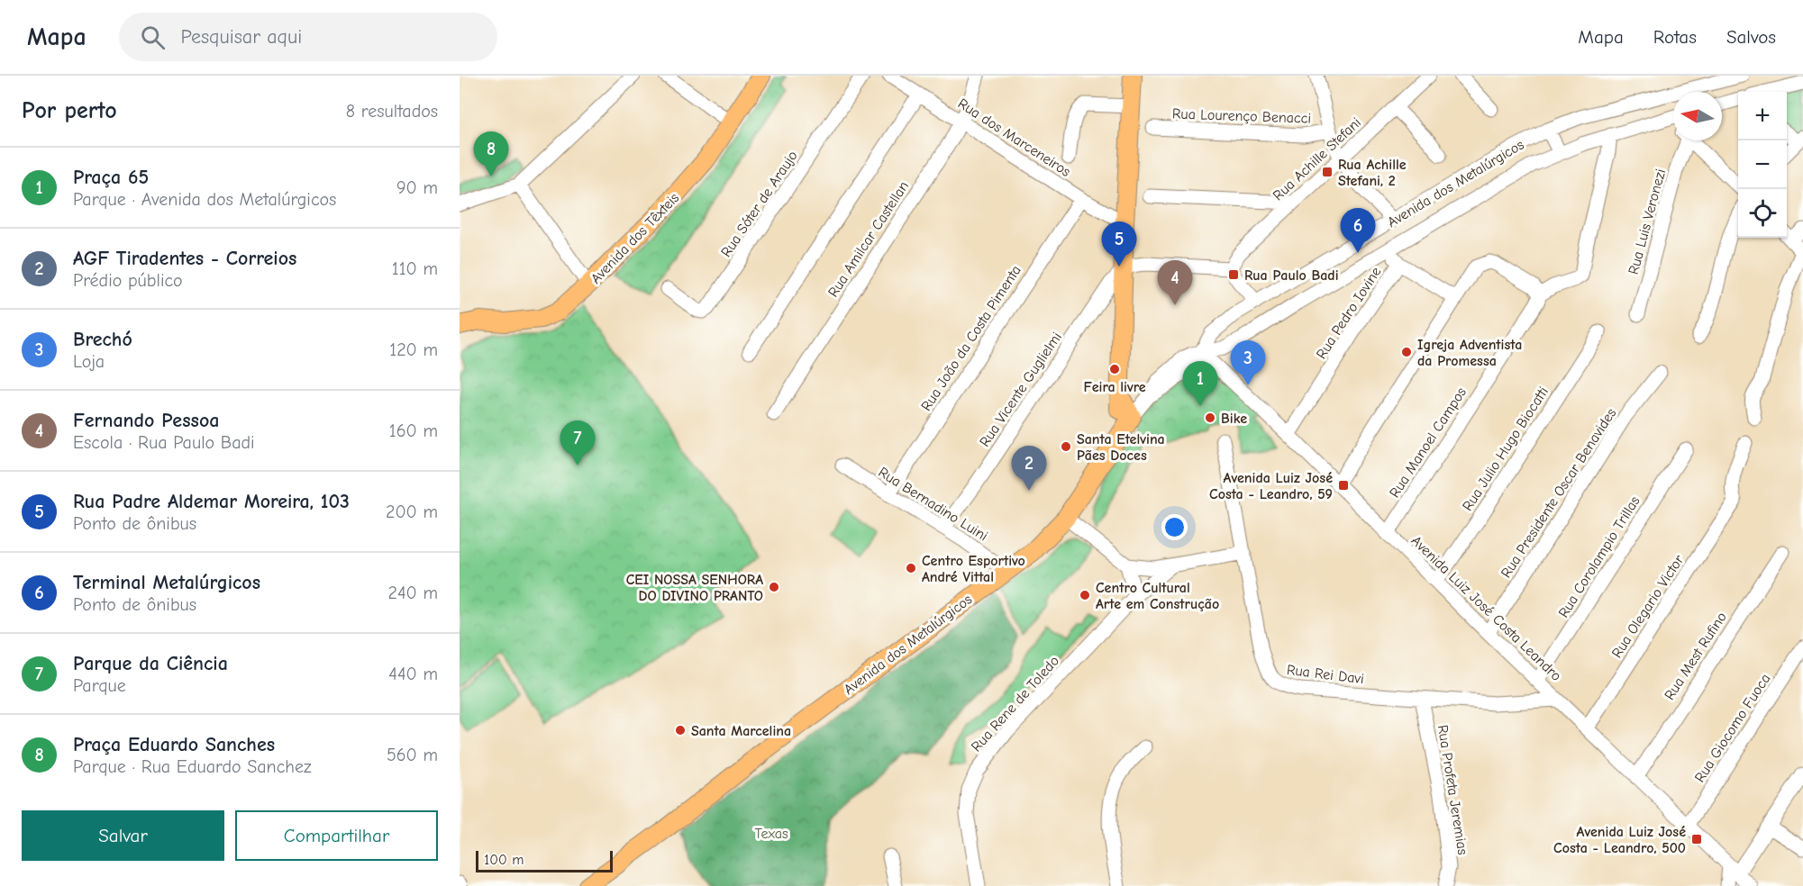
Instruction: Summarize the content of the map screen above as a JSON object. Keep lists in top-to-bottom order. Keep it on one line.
{"streets":{"main road":["Avenida dos Metalúrgicos","Avenida dos Têxteis"],"street":["Rua Lourenço Benacci","Rua dos Marceneiros","Rua Achille Stefani","Rua Sóter de Araujo","Rua Luis Veronezi","Rua Amilcar Castellan","Rua Pedro Iovine","Rua João da Costa Pimenta","Rua Vicente Guglielmi","Rua Manoel Campos","Rua Julio Hugo Biocatti","Rua Presidente Oscar Benavides","Rua Bernadino Luini","Rua Corolampio Trillas","Rua Olegario Victor","Avenida Luiz José Costa Leandro","Rua Mest Rufino","Rua Rei Davi","Rua Rene de Toledo","Rua Giocomo Fuoca","Rua Profeta Jeremias"]},"crossings":[["Rua dos Marceneiros","Rua Amilcar Castellan"],["Rua dos Marceneiros","Rua João da Costa Pimenta"],["Avenida dos Metalúrgicos","Rua Bernadino Luini"],["Avenida dos Metalúrgicos","Avenida Luiz José Costa Leandro"],["Rua Pedro Iovine","Avenida Luiz José Costa Leandro"],["Rua João da Costa Pimenta","Rua Bernadino Luini"],["Rua Vicente Guglielmi","Rua Bernadino Luini"],["Rua Manoel Campos","Avenida Luiz José Costa Leandro"],["Rua Julio Hugo Biocatti","Avenida Luiz José Costa Leandro"],["Rua Presidente Oscar Benavides","Avenida Luiz José Costa Leandro"],["Rua Corolampio Trillas","Avenida Luiz José Costa Leandro"],["Rua Olegario Victor","Avenida Luiz José Costa Leandro"],["Avenida Luiz José Costa Leandro","Rua Mest Rufino"],["Avenida Luiz José Costa Leandro","Rua Rei Davi"],["Avenida Luiz José Costa Leandro","Rua Giocomo Fuoca"],["Rua Rei Davi","Rua Profeta Jeremias"]],"parks":["Texas"],"places":{"transit":["Rua Achille Stefani, 2","Rua Paulo Badi","Avenida Luiz José Costa - Leandro, 59","Avenida Luiz José Costa - Leandro, 500"],"other":["Igreja Adventista da Promessa","Feira livre","Bike","Santa Etelvina Pães Doces","Centro Esportivo André Vittal","CEI NOSSA SENHORA DO DIVINO PRANTO","Centro Cultural Arte em Construção","Santa Marcelina"]},"scale_bar":"100 m","north":"left","page":{"header":"Mapa","search":"Pesquisar aqui","nav":["Mapa","Rotas","Salvos"],"heading":["Por perto","8 resultados"],"map_buttons":["+","−"],"pins":["8","6","5","4","3","1","7","2"],"list":[{"mark":"1","name":"Praça 65","note":"Parque · Avenida dos Metalúrgicos","value":"90 m"},{"mark":"2","name":"AGF Tiradentes - Correios","note":"Prédio público","value":"110 m"},{"mark":"3","name":"Brechó","note":"Loja","value":"120 m"},{"mark":"4","name":"Fernando Pessoa","note":"Escola · Rua Paulo Badi","value":"160 m"},{"mark":"5","name":"Rua Padre Aldemar Moreira, 103","note":"Ponto de ônibus","value":"200 m"},{"mark":"6","name":"Terminal Metalúrgicos","note":"Ponto de ônibus","value":"240 m"},{"mark":"7","name":"Parque da Ciência","note":"Parque","value":"440 m"},{"mark":"8","name":"Praça Eduardo Sanches","note":"Parque · Rua Eduardo Sanchez","value":"560 m"}],"buttons":["Salvar","Compartilhar"],"scale":"100 m"}}
